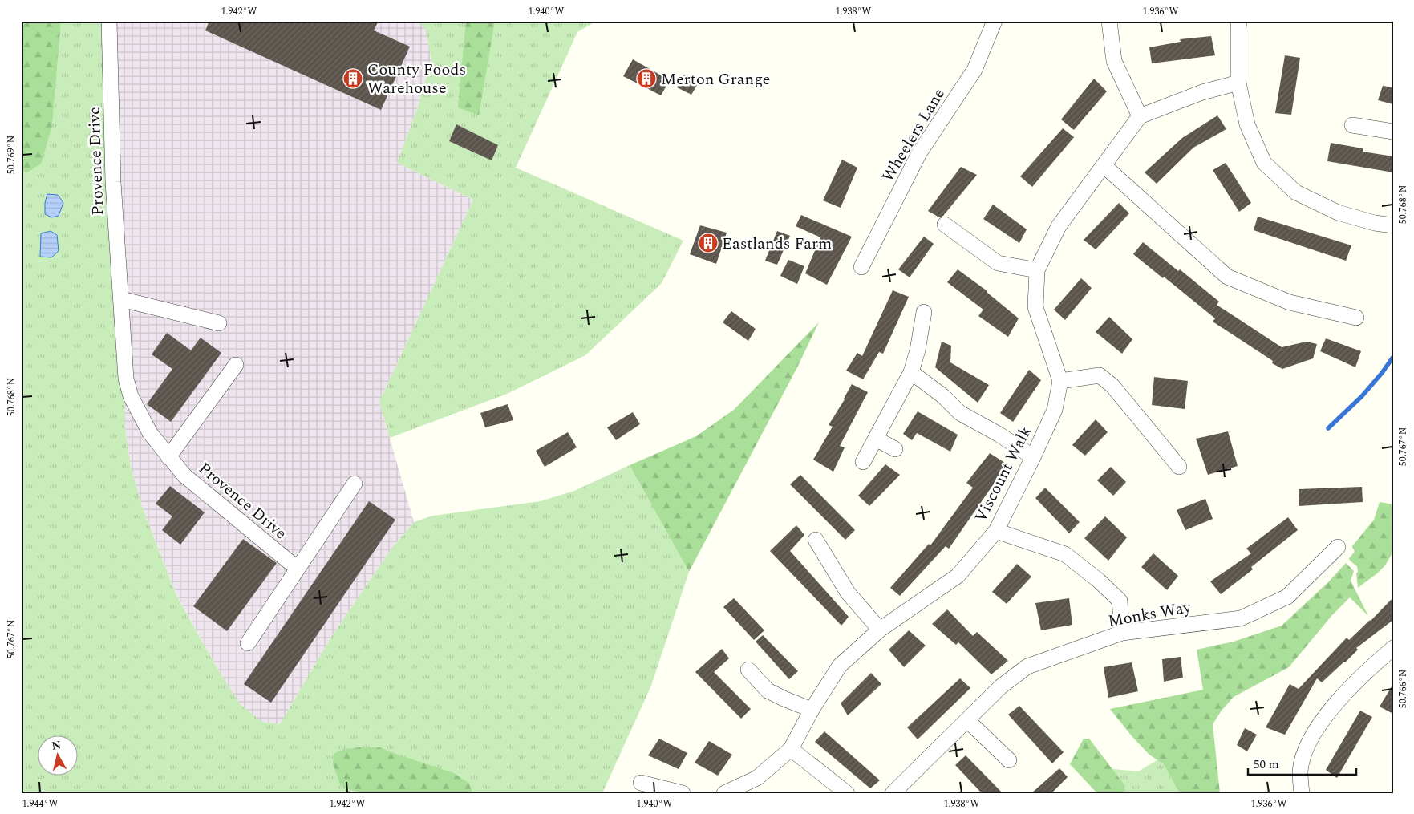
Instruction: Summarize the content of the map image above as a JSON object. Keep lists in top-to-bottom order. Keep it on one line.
{"streets":{"street":["Wheelers Lane","Provence Drive","Viscount Walk","Monks Way"]},"places":{"building":["County Foods Warehouse","Merton Grange","Eastlands Farm"]},"scale_bar":"50 m","north":"top","coordinates":["1.942°W","1.940°W","1.938°W","1.936°W","50.769°N","50.768°N","50.767°N","50.766°N","1.944°W"]}
